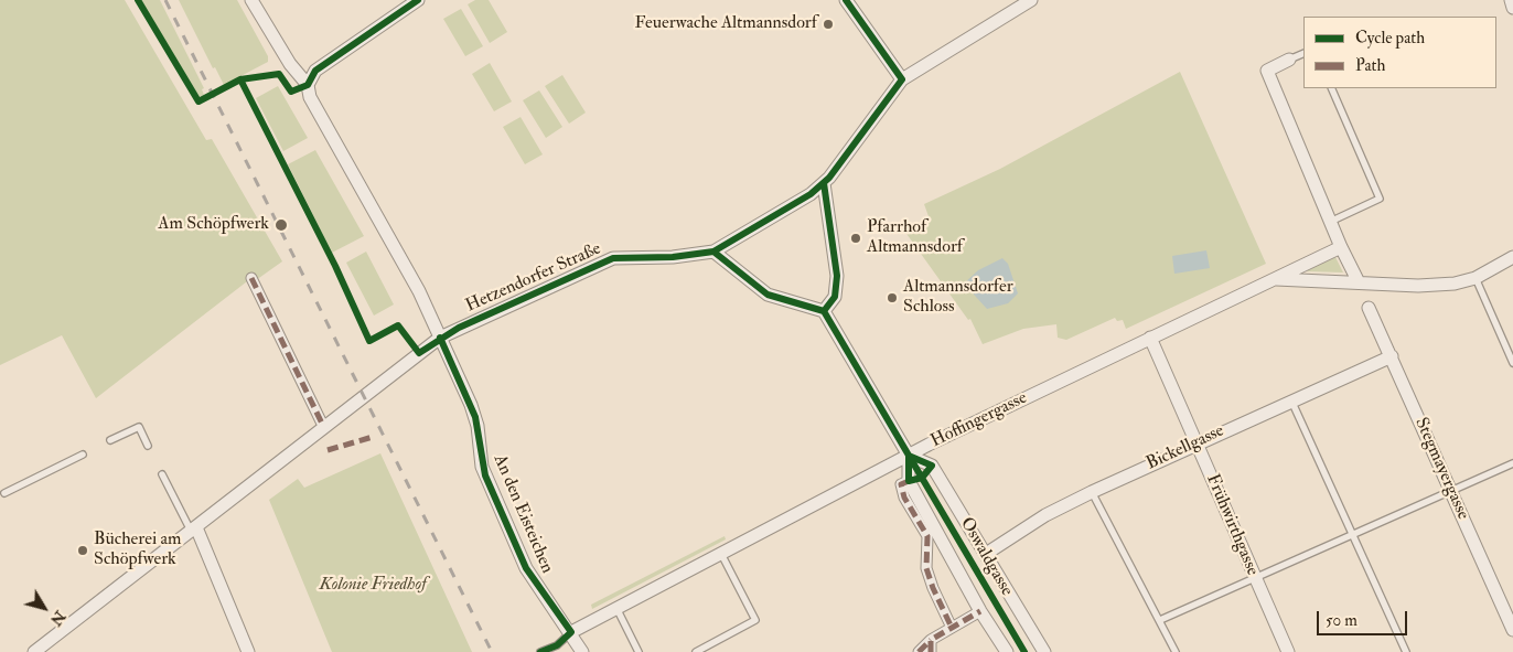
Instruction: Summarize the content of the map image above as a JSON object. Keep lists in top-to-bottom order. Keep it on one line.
{"streets":{"street":["Hetzendorfer Straße","Hoffingergasse","Bickellgasse","Stegmayergasse","An den Eisteichen","Frühwirthgasse","Oswaldgasse"]},"crossings":[["Hetzendorfer Straße","An den Eisteichen"],["Hoffingergasse","An den Eisteichen"],["Hoffingergasse","Frühwirthgasse"],["Hoffingergasse","Oswaldgasse"],["Bickellgasse","Stegmayergasse"],["Bickellgasse","Frühwirthgasse"],["Bickellgasse","Oswaldgasse"]],"parks":["Kolonie Friedhof"],"places":["Feuerwache Altmannsdorf","Am Schöpfwerk","Pfarrhof Altmannsdorf","Altmannsdorfer Schloss","Bücherei am Schöpfwerk"],"legend":["Cycle path","Path"],"scale_bar":"50 m","north":"bottom right"}
